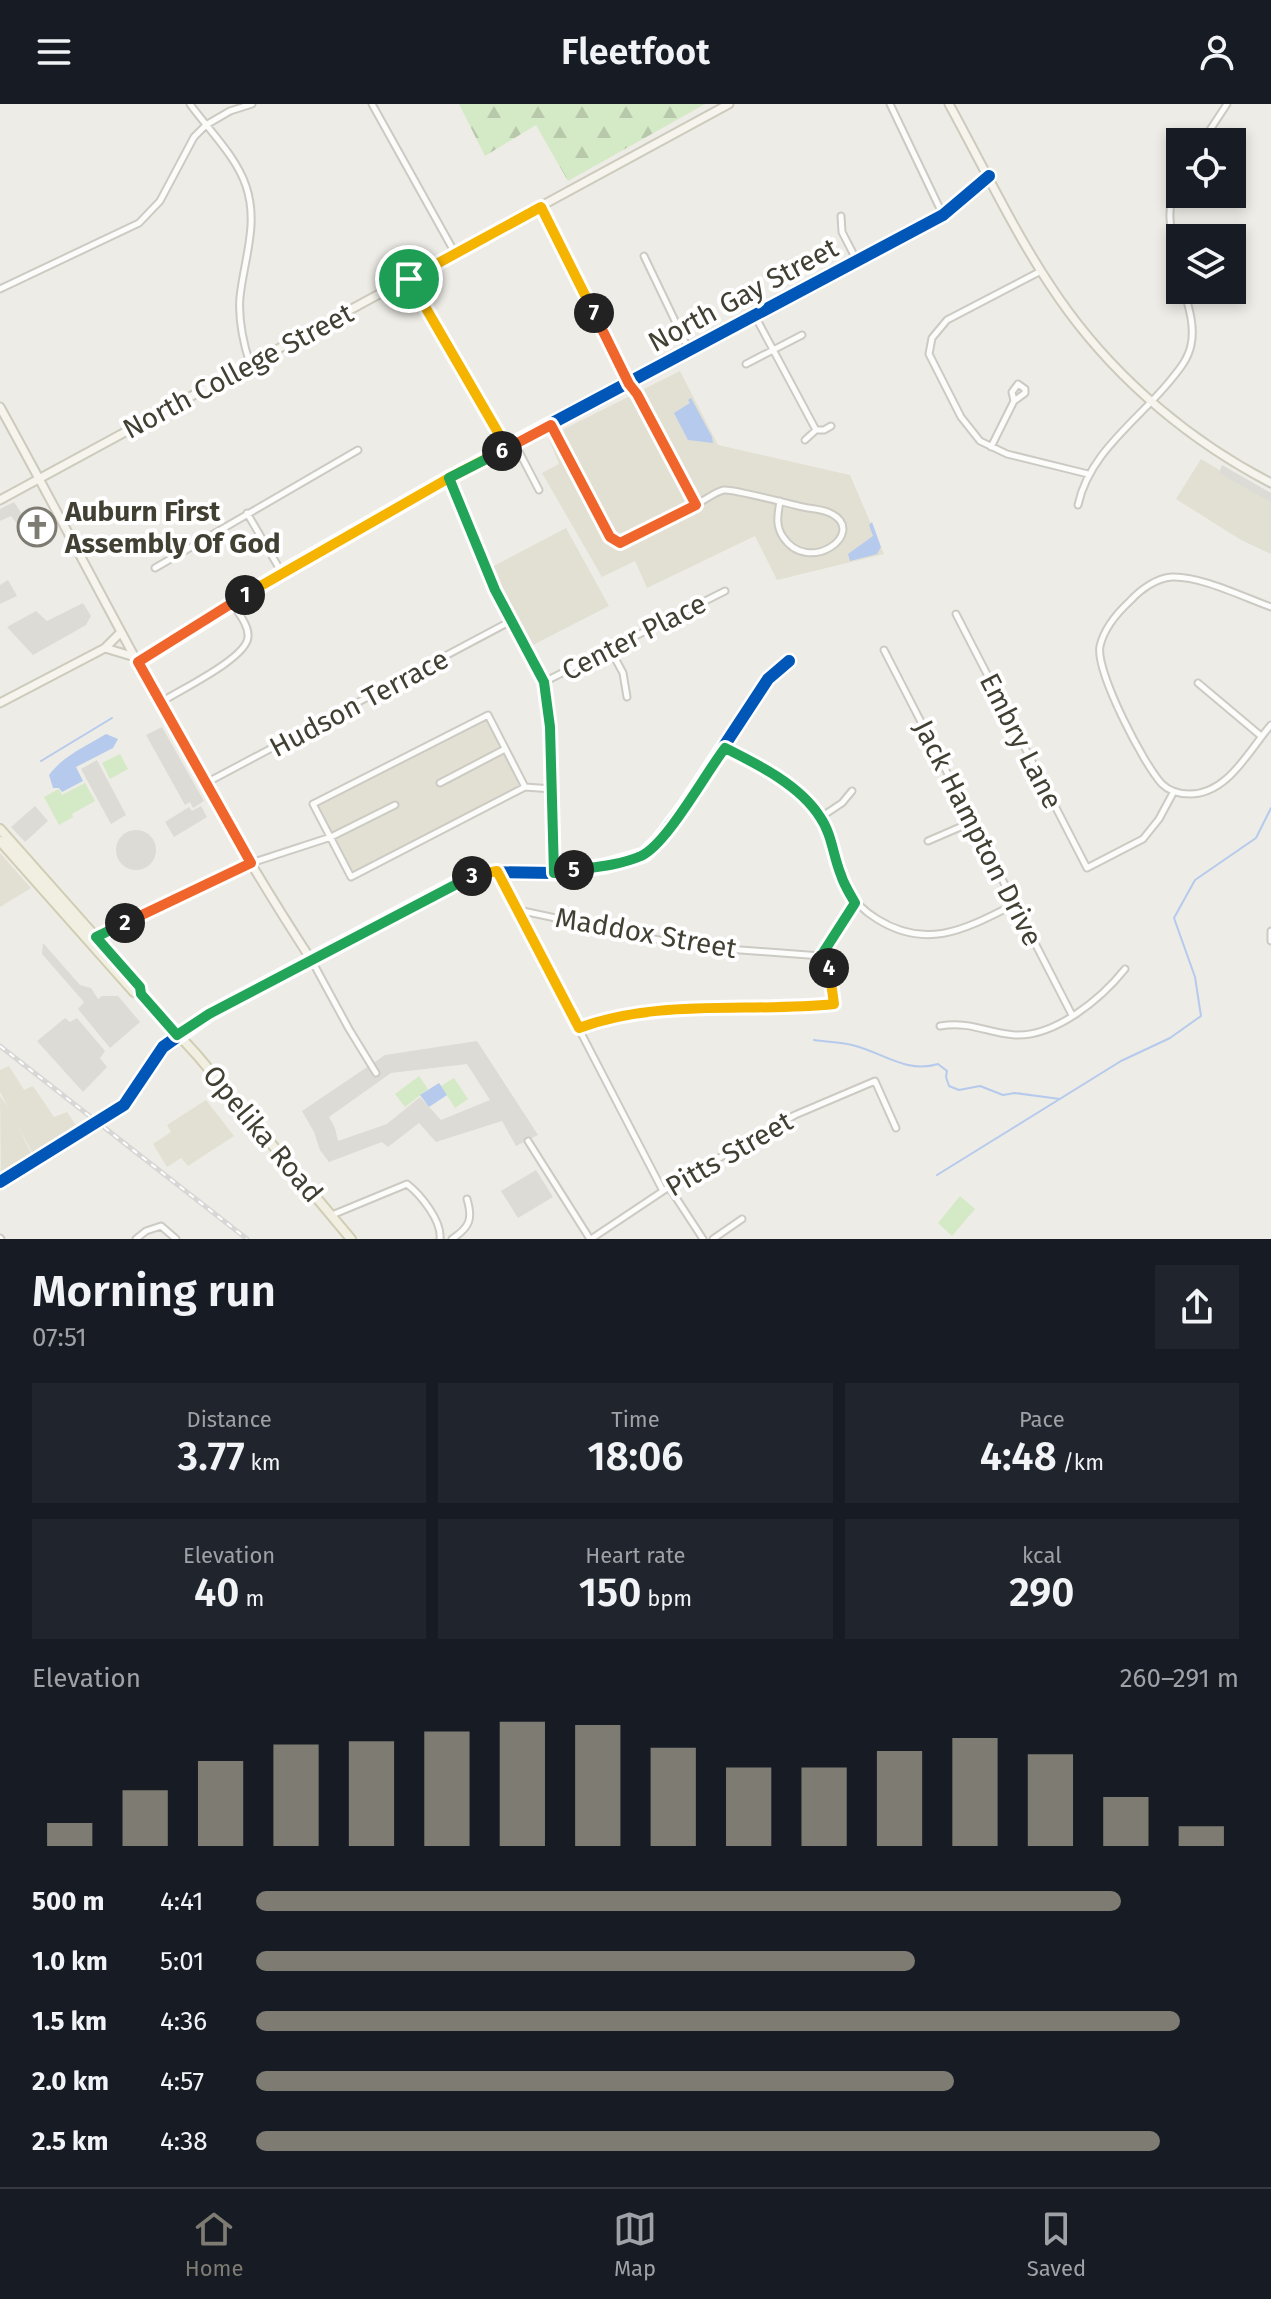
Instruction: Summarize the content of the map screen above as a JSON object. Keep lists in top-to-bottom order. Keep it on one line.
{"streets":{"main road":["Opelika Road"],"street":["North Gay Street","North College Street","Center Place","Hudson Terrace","Embry Lane","Jack Hampton Drive","Maddox Street","Pitts Street"]},"places":{"church":["Auburn First Assembly Of God"]},"page":{"header":"Fleetfoot","pins":["7","6","1","5","3","2","4"],"heading":["Morning run","07:51"],"stats":[["Distance","3.77 km"],["Time","18:06"],["Pace","4:48 /km"],["Elevation","40 m"],["Heart rate","150 bpm"],["kcal","290"]],"chart":["Elevation","260–291 m"],"list":[{"name":"500 m","note":"4:41"},{"name":"1.0 km","note":"5:01"},{"name":"1.5 km","note":"4:36"},{"name":"2.0 km","note":"4:57"},{"name":"2.5 km","note":"4:38"}],"tabs":["Home","Map","Saved"]}}
